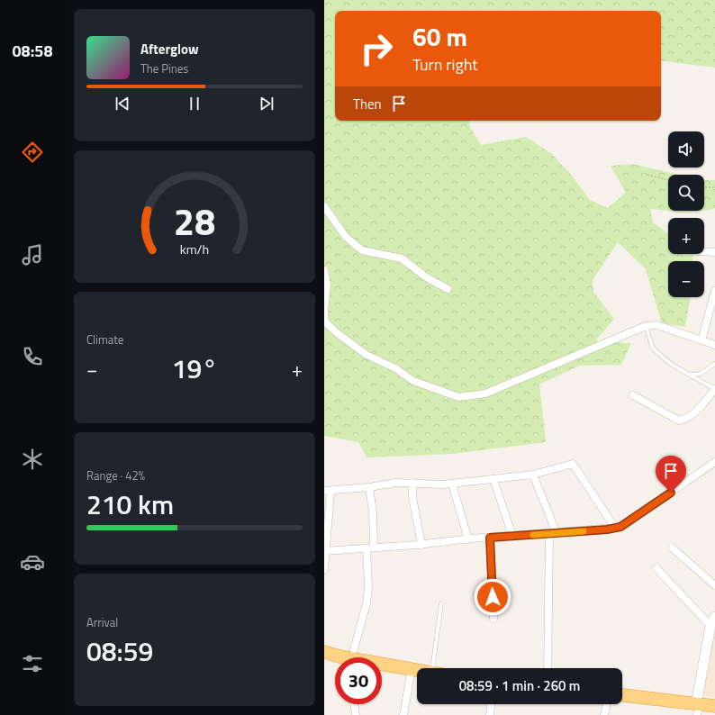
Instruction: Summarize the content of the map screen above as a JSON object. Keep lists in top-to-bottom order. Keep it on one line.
{"page":{"tabs":"08:58","turn":["60 m","Turn right"],"song":["Afterglow","The Pines"],"then":"Then","map_buttons":["+","−"],"tile":["Climate",["Range · 42%","210 km"],["Arrival","08:59"]],"heat":["−","19°","+"],"limit":"30","trip":"08:59 · 1 min · 260 m","gauge":["28","km/h"]}}
